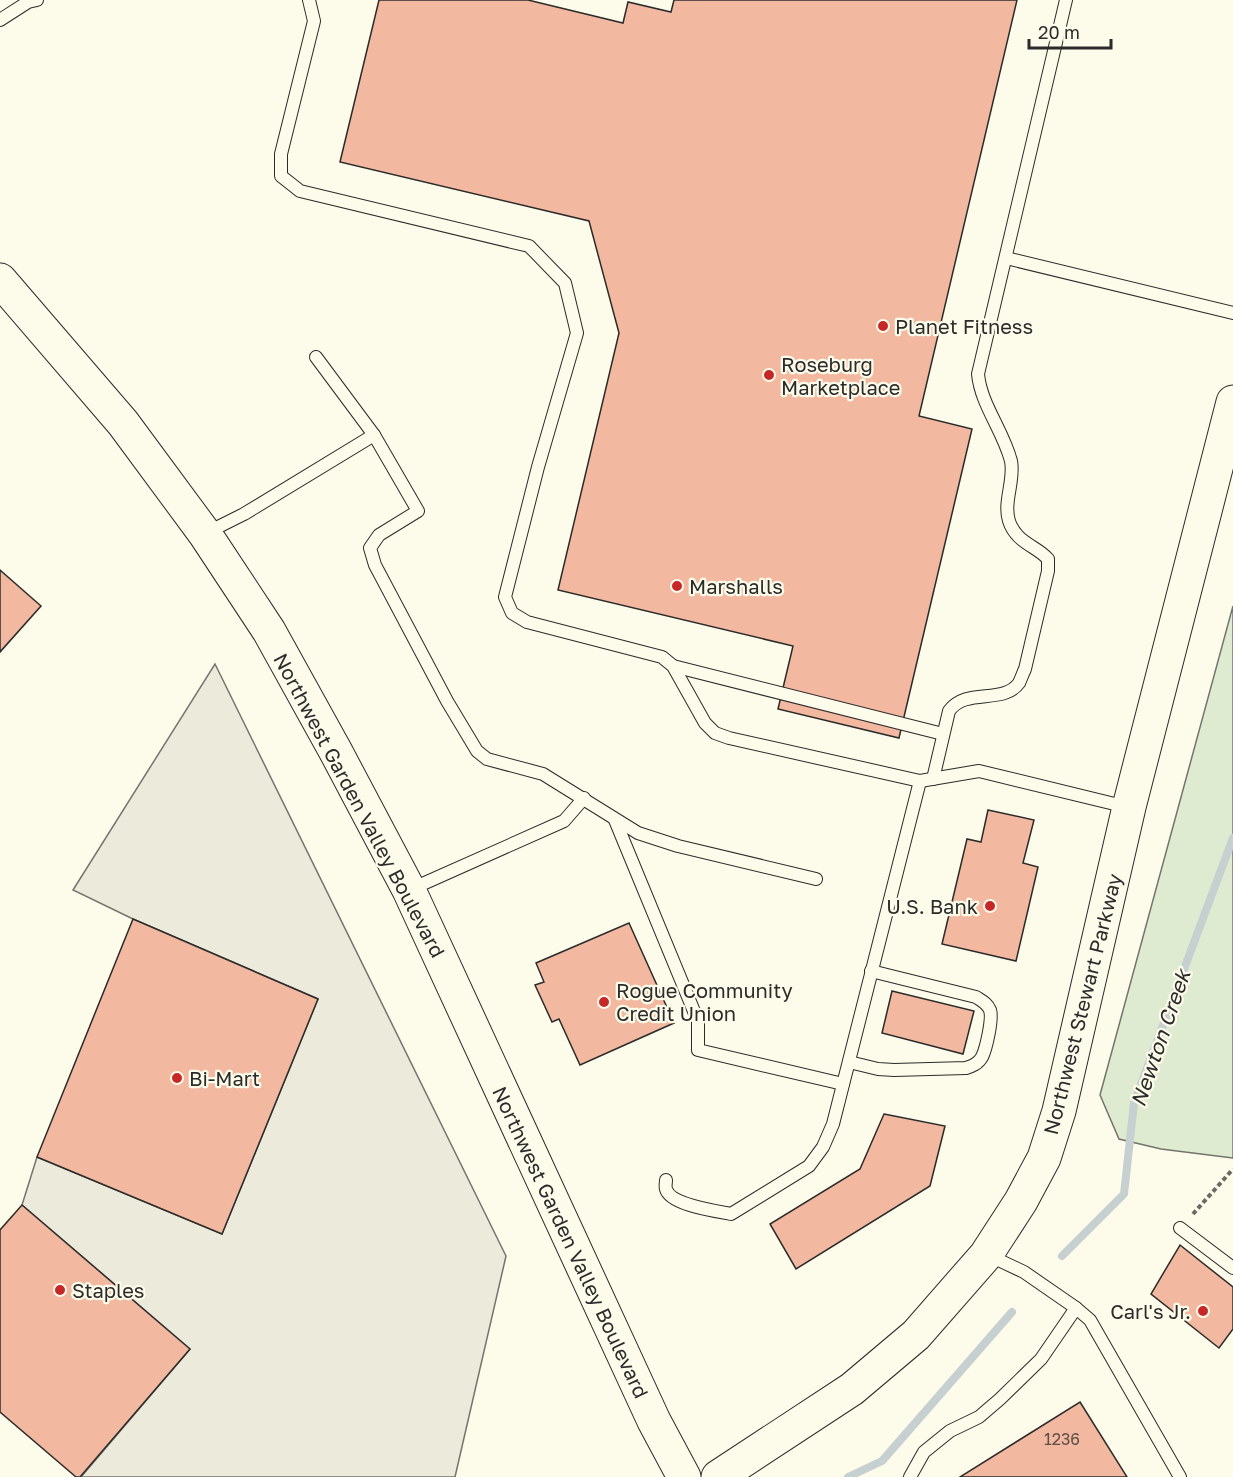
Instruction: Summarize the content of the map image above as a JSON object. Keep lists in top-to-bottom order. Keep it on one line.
{"streets":{"main road":["Northwest Garden Valley Boulevard","Northwest Stewart Parkway"]},"water":["Newton Creek"],"places":["Planet Fitness","Roseburg Marketplace","Marshalls","U.S. Bank","Rogue Community Credit Union","Bi-Mart","Staples","Carl's Jr."],"house_numbers":["1236"],"scale_bar":"20 m"}
